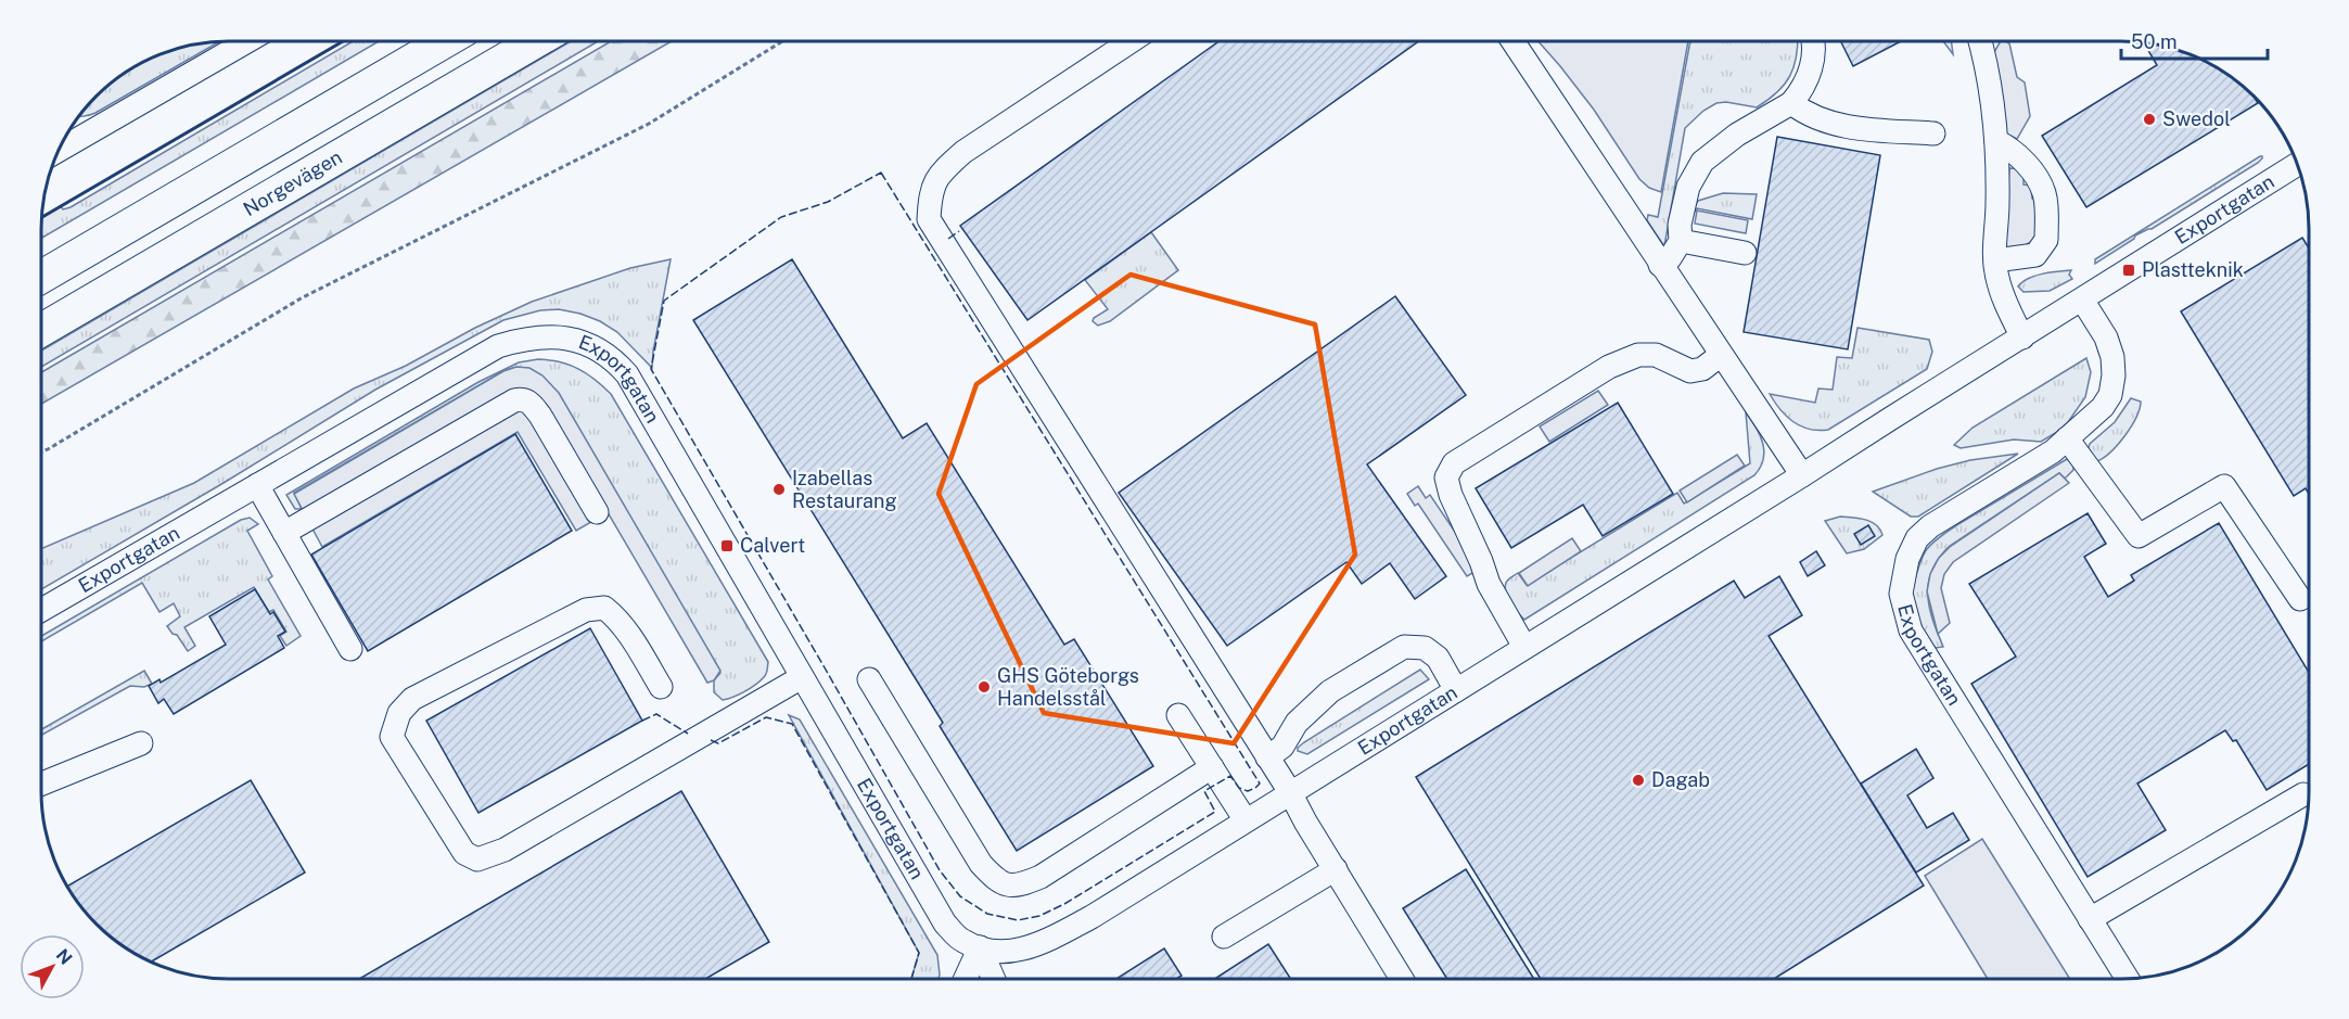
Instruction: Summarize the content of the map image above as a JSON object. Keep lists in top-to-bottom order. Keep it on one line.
{"streets":{"highway":["Norgevägen"],"street":["Exportgatan"]},"places":{"other":["Swedol","Izabellas Restaurang","GHS Göteborgs Handelsstål","Dagab"],"transit":["Plastteknik","Calvert"]},"scale_bar":"50 m","north":"top right"}
